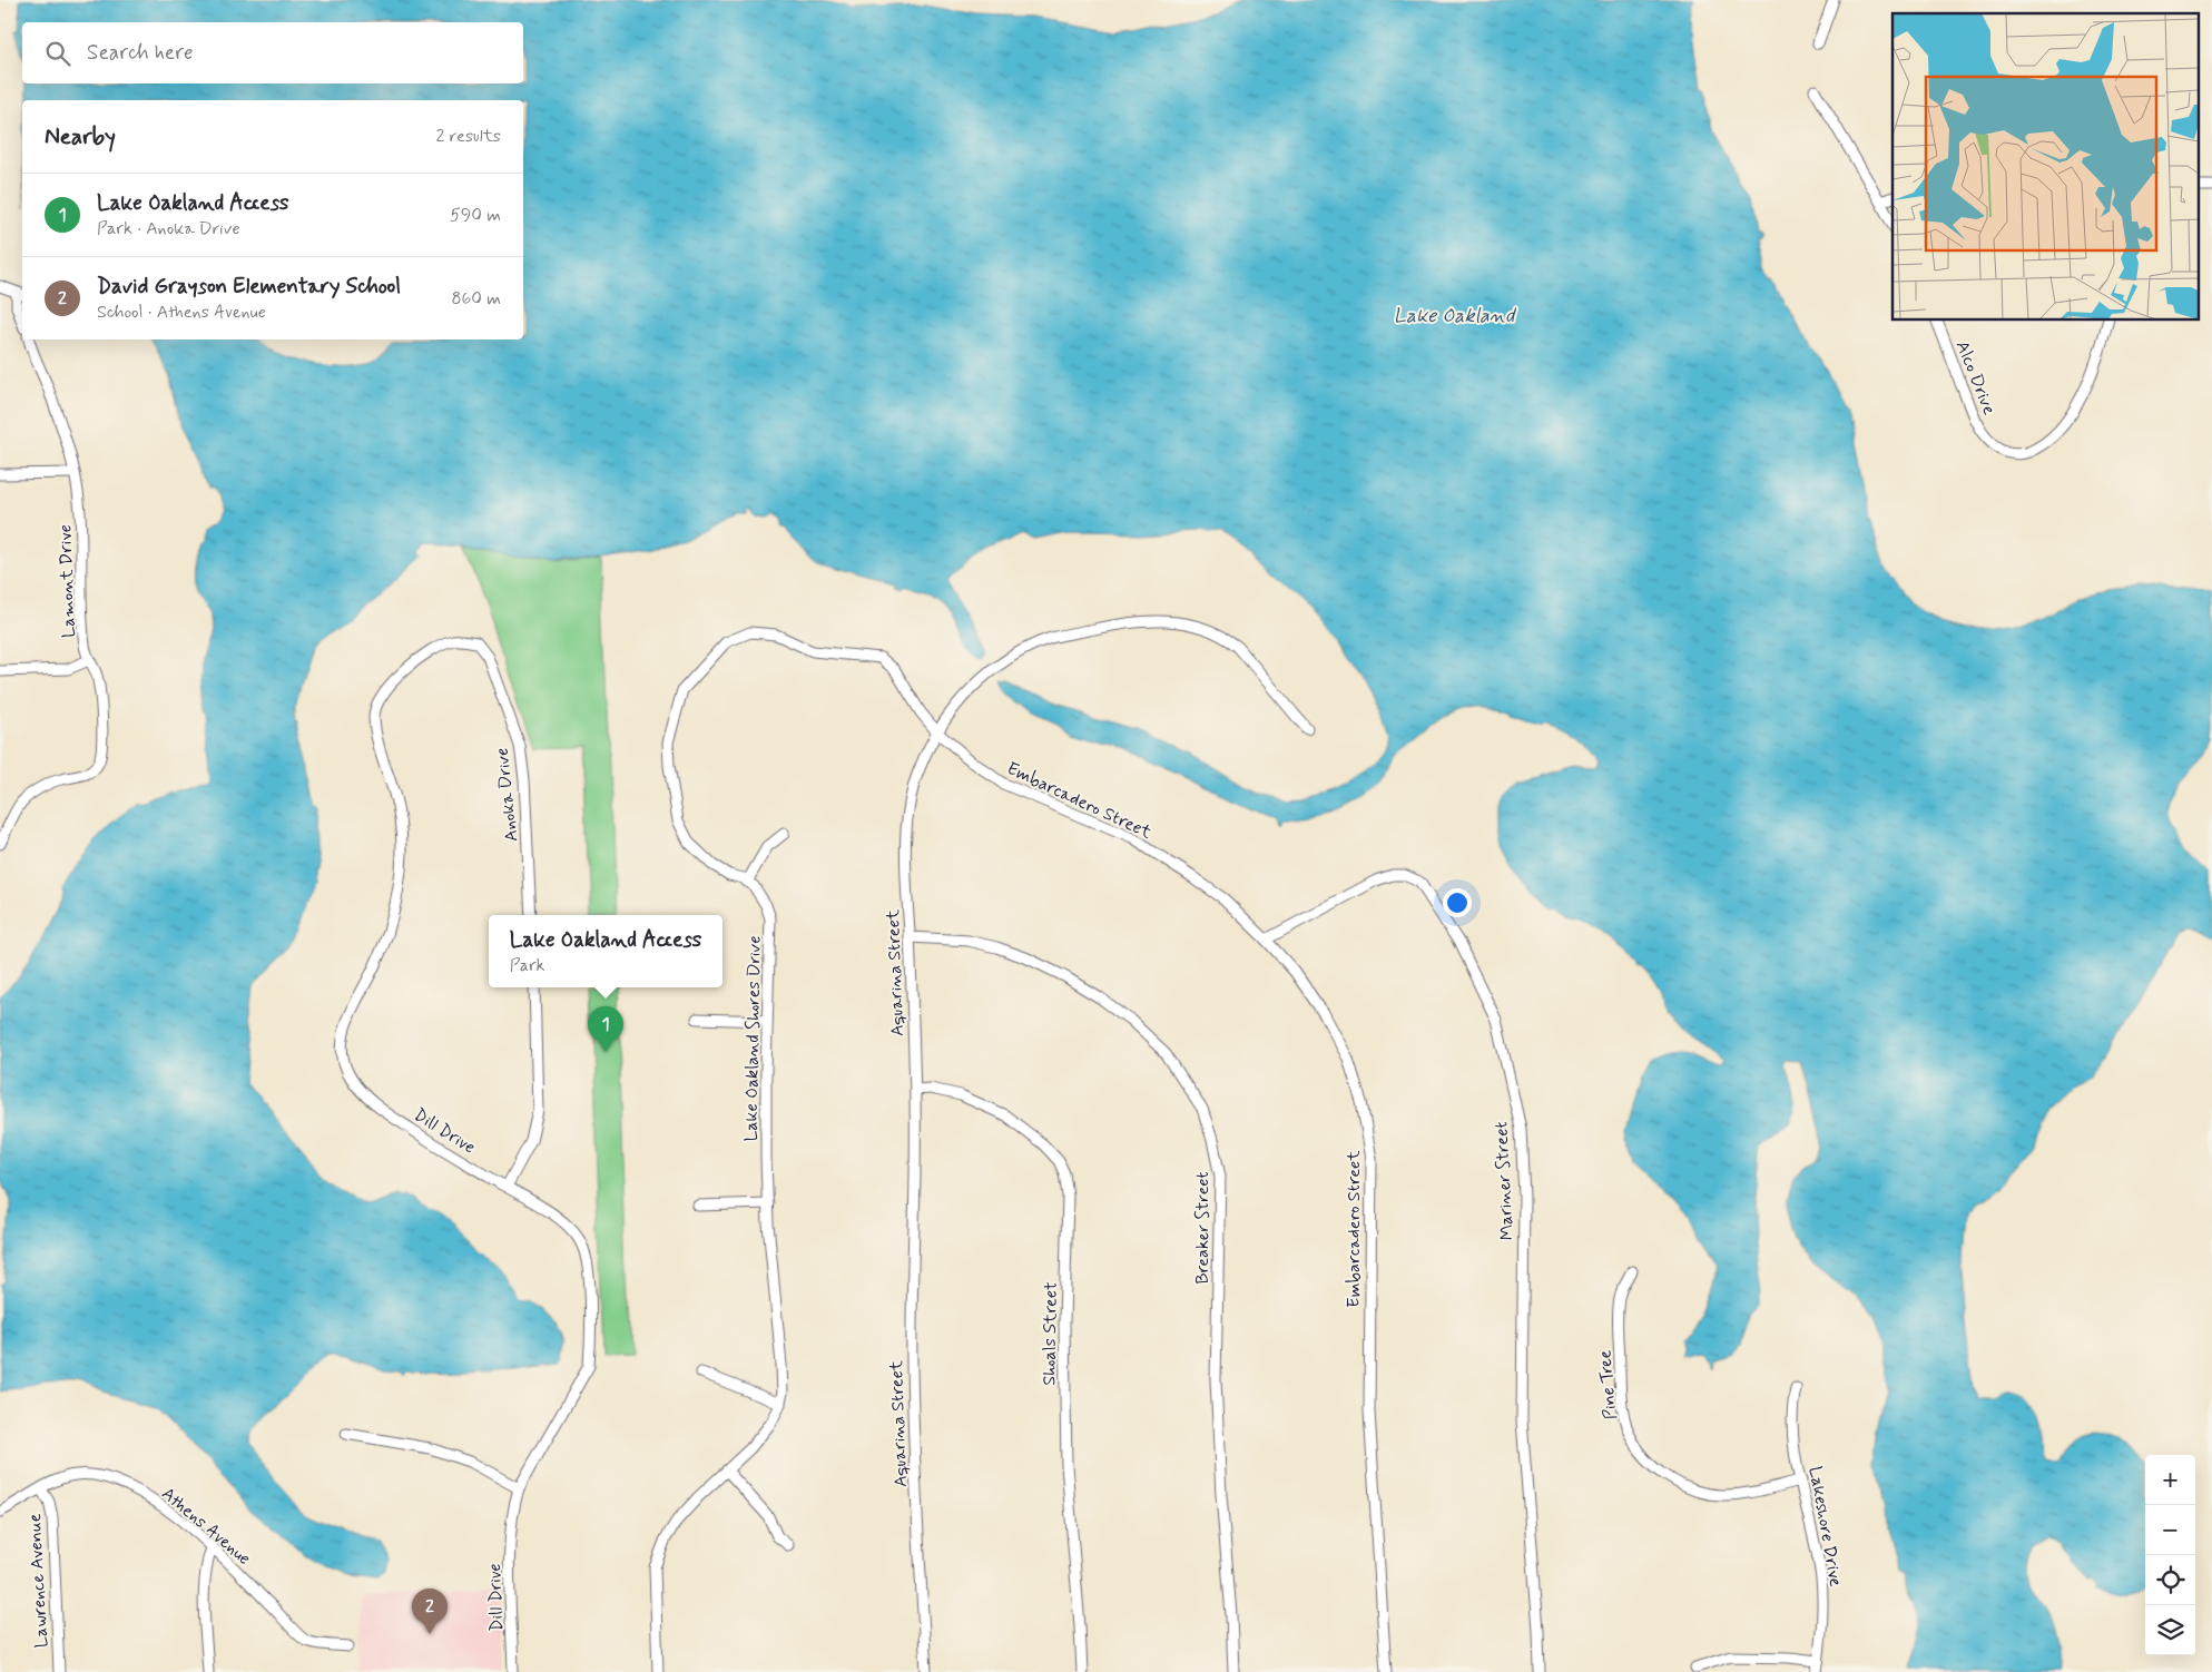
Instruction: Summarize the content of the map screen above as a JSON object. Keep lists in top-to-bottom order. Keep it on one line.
{"streets":{"street":["Alco Drive","Lamont Drive","Anoka Drive","Embarcadero Street","Aquarina Street","Lake Oakland Shores Drive","Dill Drive","Mariner Street","Breaker Street","Shoals Street","Pine Tree","Athens Avenue","Lakeshore Drive","Lawrence Avenue"]},"crossings":[["Anoka Drive","Dill Drive"],["Embarcadero Street","Aquarina Street"],["Embarcadero Street","Lake Oakland Shores Drive"],["Embarcadero Street","Mariner Street"],["Aquarina Street","Lake Oakland Shores Drive"],["Aquarina Street","Breaker Street"],["Aquarina Street","Shoals Street"],["Pine Tree","Lakeshore Drive"],["Athens Avenue","Lawrence Avenue"]],"water":["Lake Oakland"],"page":{"search":"Search here","heading":["Nearby","2 results"],"list":[{"mark":"1","name":"Lake Oakland Access","note":"Park · Anoka Drive","value":"590 m"},{"mark":"2","name":"David Grayson Elementary School","note":"School · Athens Avenue","value":"860 m"}],"popup":["Lake Oakland Access","Park"],"pins":["1","2"],"map_buttons":["+","−"]}}
